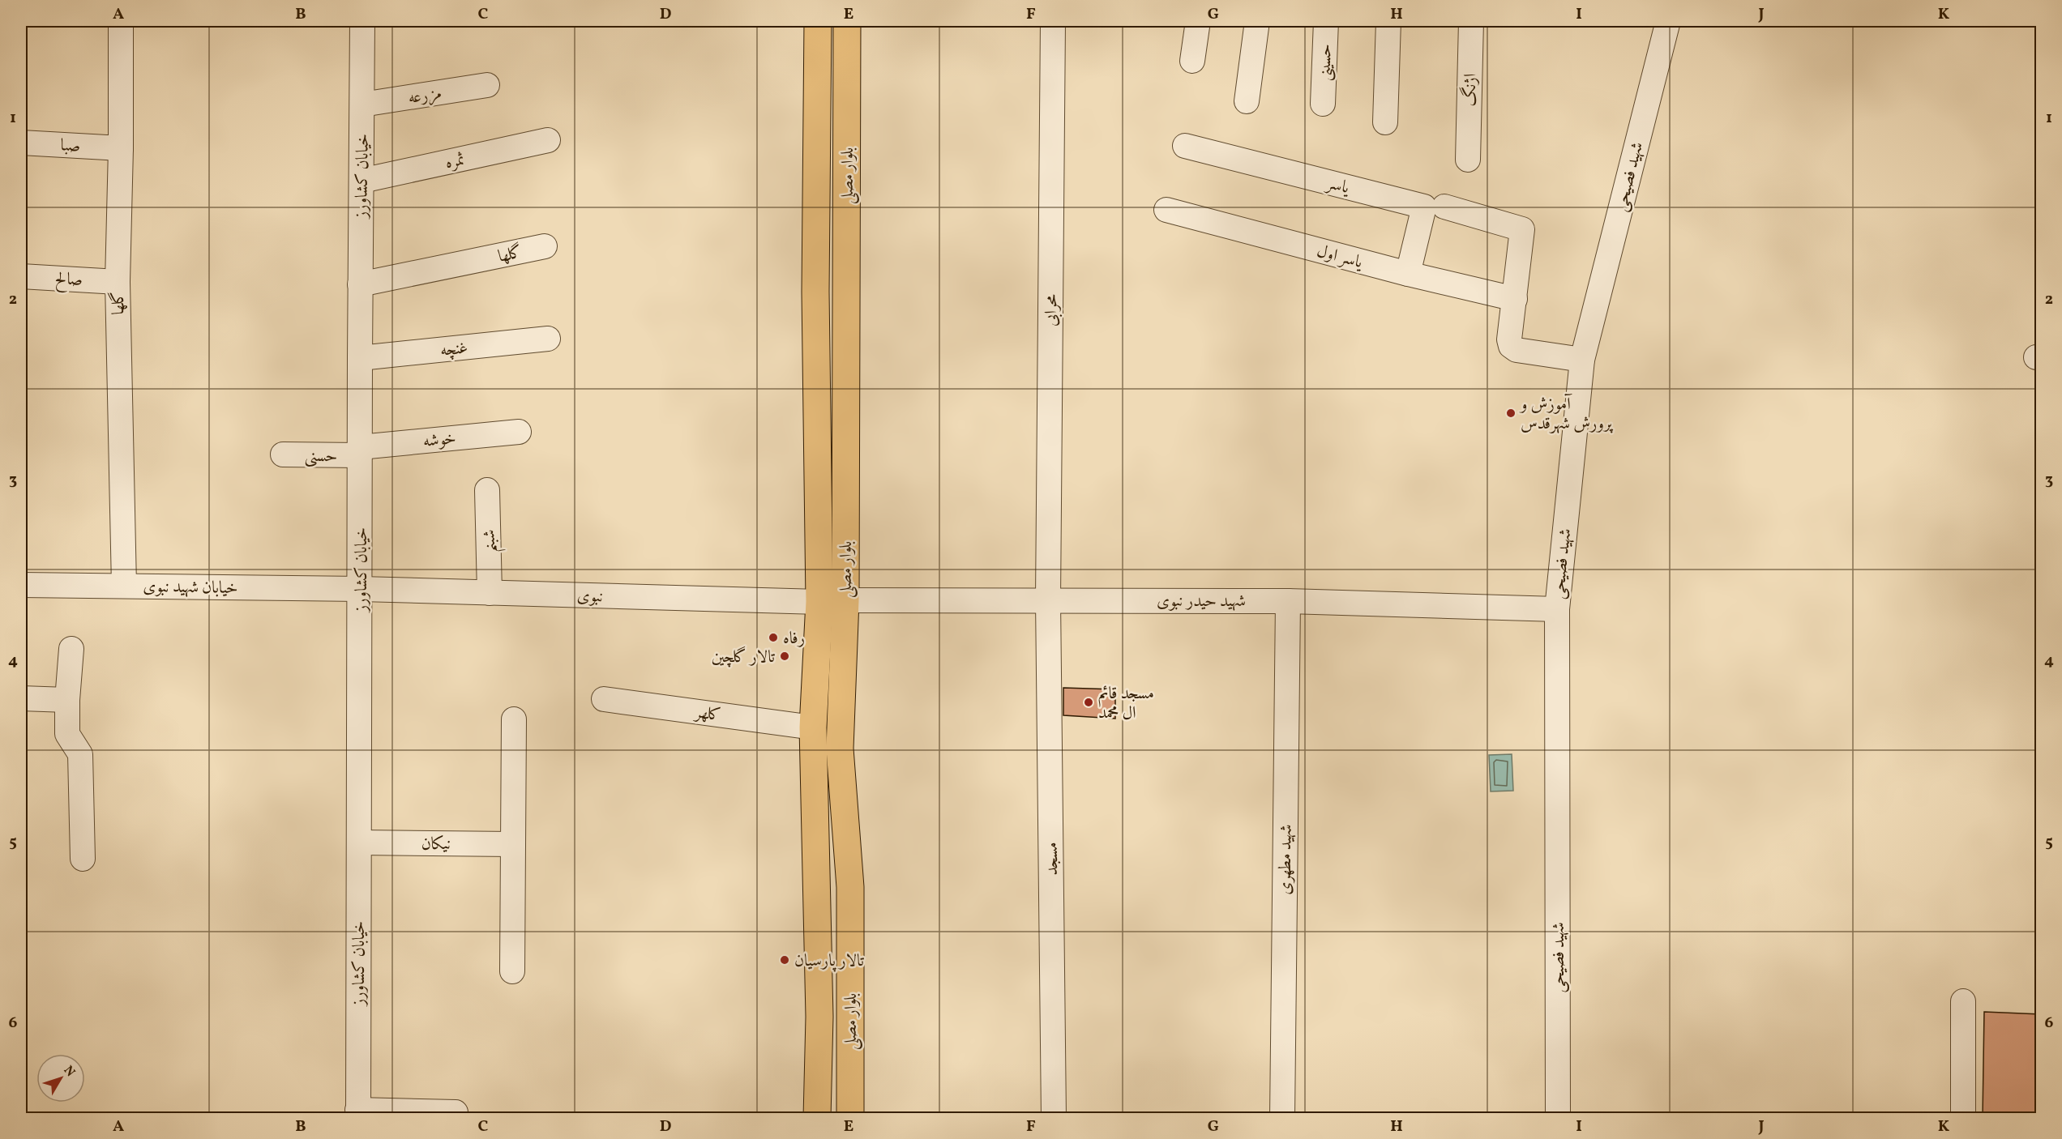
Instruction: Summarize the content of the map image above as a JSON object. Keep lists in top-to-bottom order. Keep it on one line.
{"streets":{"main road":["بلوار مصلی"],"street":["حسینی","اژنگ","مزرعه","صبا","ثمره","خیابان کشاورز","شهید فصیحی","یاسر","گلها","یاسر اول","صالح","محرابی","غنچه","خوشه","حسنی","شبنم","خیابان شهید نبوی","نبوی","شهید حیدر نبوی","کلهر","نیکان","مسجد","شهید مطهری"]},"crossings":[["مزرعه","خیابان کشاورز"],["صبا","گلها"],["ثمره","خیابان کشاورز"],["خیابان کشاورز","گلها"],["خیابان کشاورز","غنچه"],["خیابان کشاورز","خوشه"],["خیابان کشاورز","حسنی"],["خیابان کشاورز","خیابان شهید نبوی"],["خیابان کشاورز","نبوی"],["خیابان کشاورز","نیکان"],["بلوار مصلی","نبوی"],["بلوار مصلی","شهید حیدر نبوی"],["بلوار مصلی","کلهر"],["شهید فصیحی","شهید حیدر نبوی"],["یاسر","یاسر اول"],["گلها","صالح"],["گلها","خیابان شهید نبوی"],["محرابی","شهید حیدر نبوی"],["محرابی","مسجد"],["خوشه","حسنی"],["شبنم","نبوی"],["خیابان شهید نبوی","نبوی"],["شهید حیدر نبوی","مسجد"],["شهید حیدر نبوی","شهید مطهری"]],"places":["آموزش و پرورش شهرقدس","رفاه","تالار گلچین","مسجد قائم ال محمد","تالار پارسیان"],"north":"top right","grid":{"columns":["A","B","C","D","E","F","G","H","I","J","K"],"rows":["1","2","3","4","5","6"]}}
